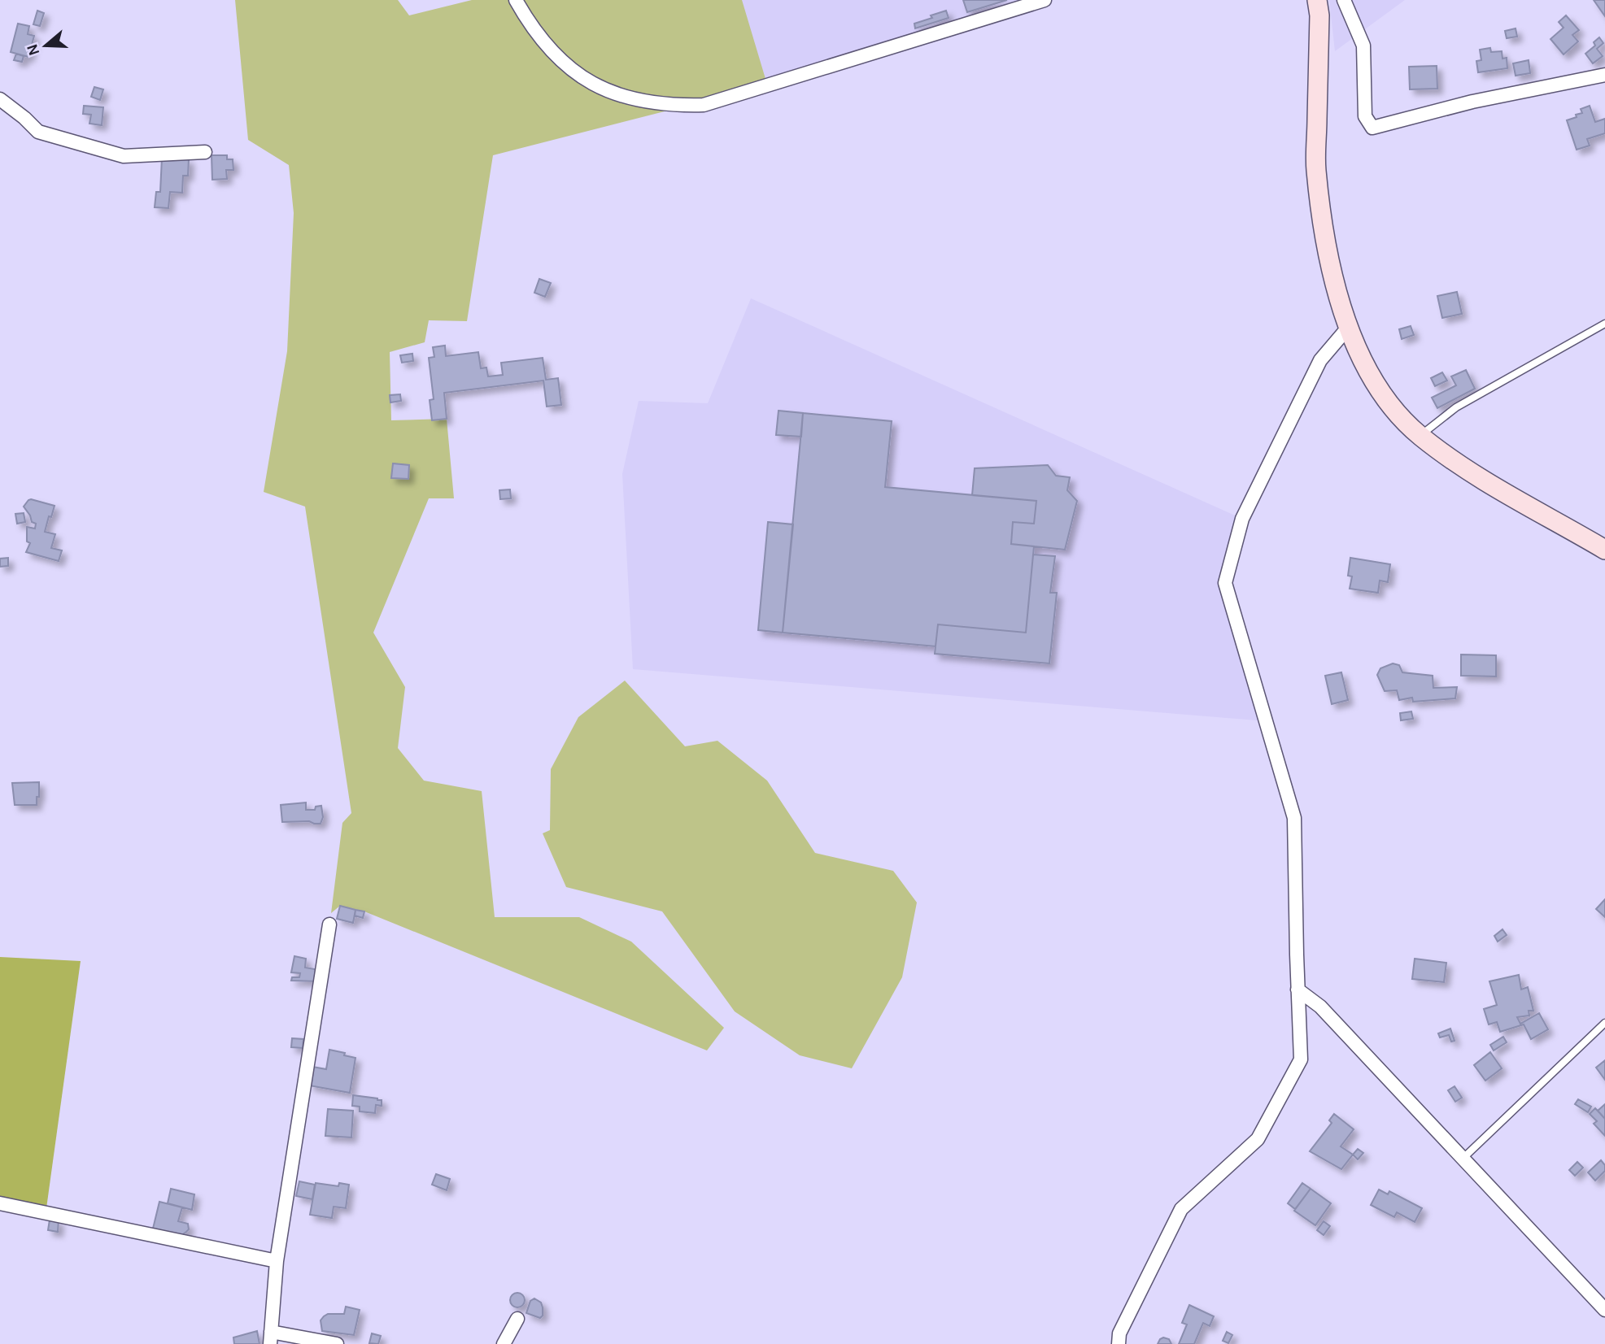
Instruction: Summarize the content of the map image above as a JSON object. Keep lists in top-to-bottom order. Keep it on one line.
{"north":"left"}
